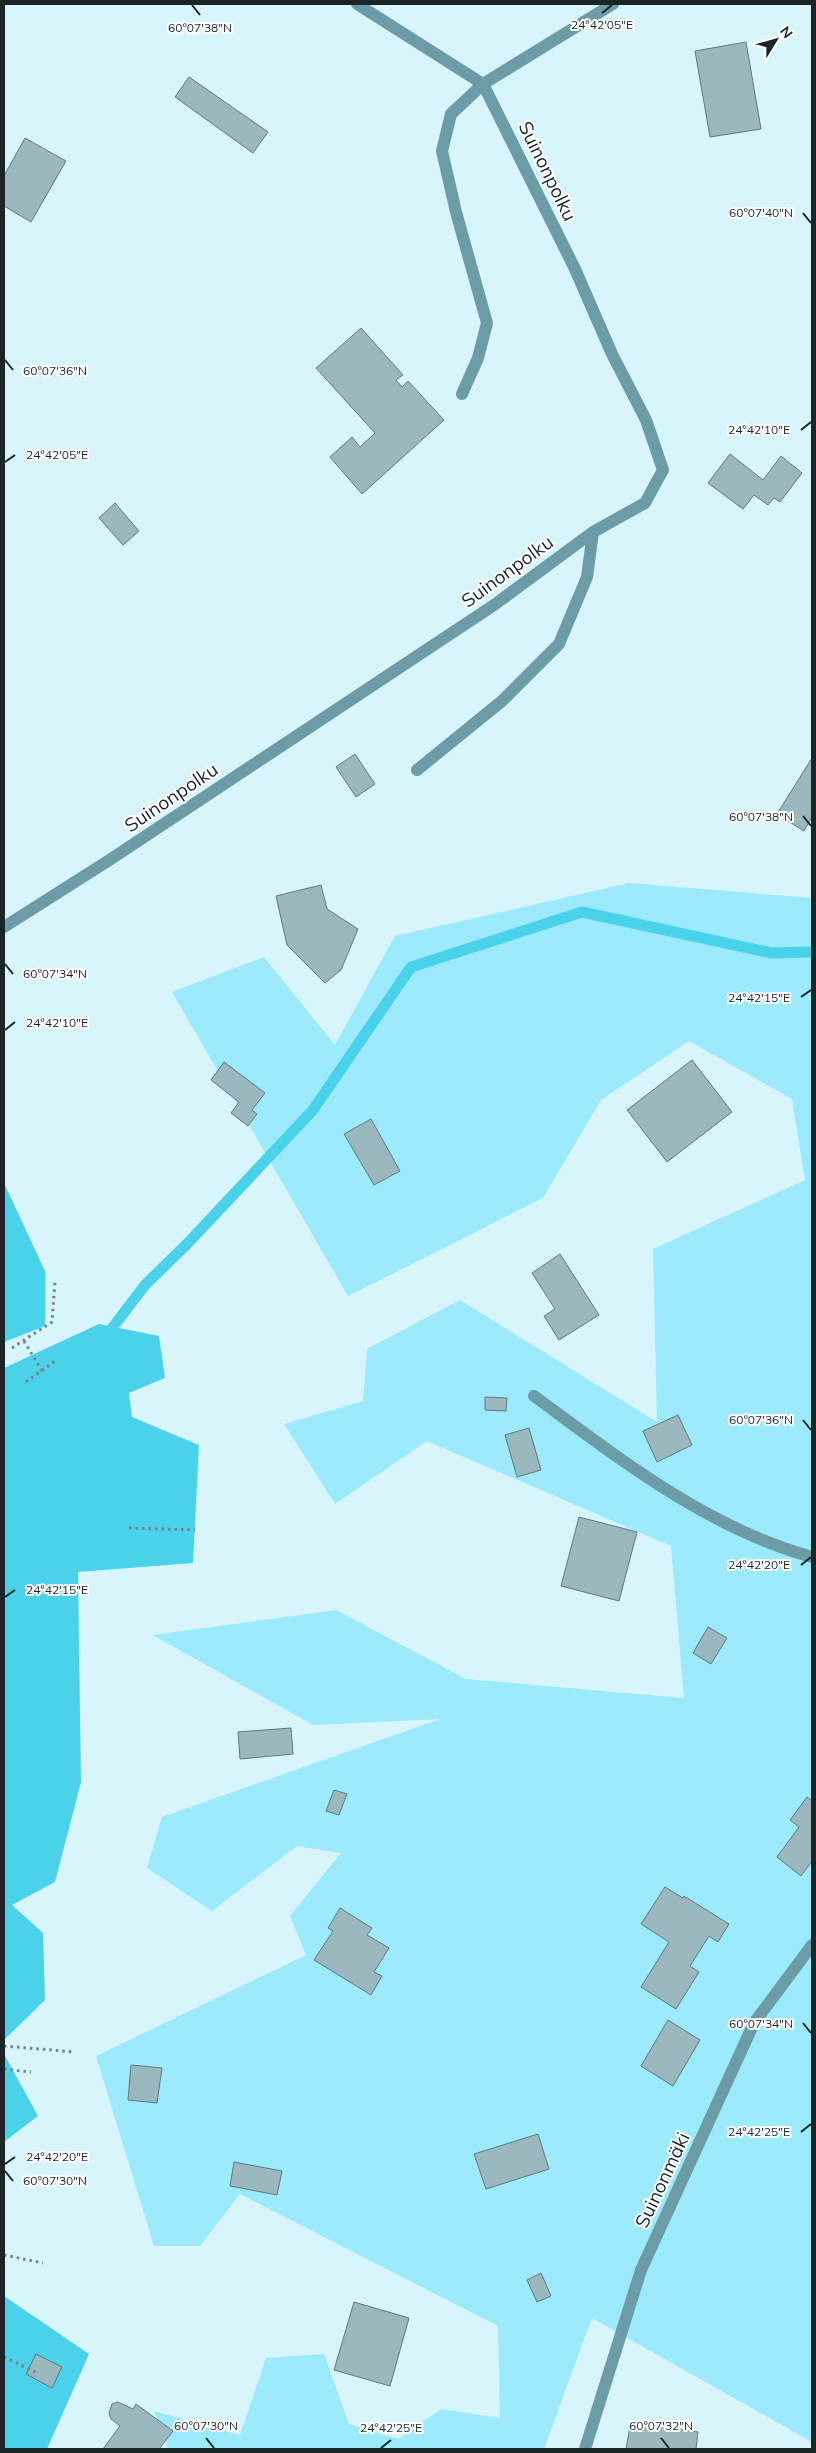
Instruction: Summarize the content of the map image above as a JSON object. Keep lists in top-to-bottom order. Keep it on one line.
{"streets":{"street":["Suinonpolku","Suinonmäki"]},"north":"top right","coordinates":["24°42'05\"E","60°07'38\"N","60°07'40\"N","60°07'36\"N","24°42'10\"E","60°07'34\"N","24°42'15\"E","24°42'20\"E","24°42'25\"E","60°07'30\"N","60°07'32\"N"]}
